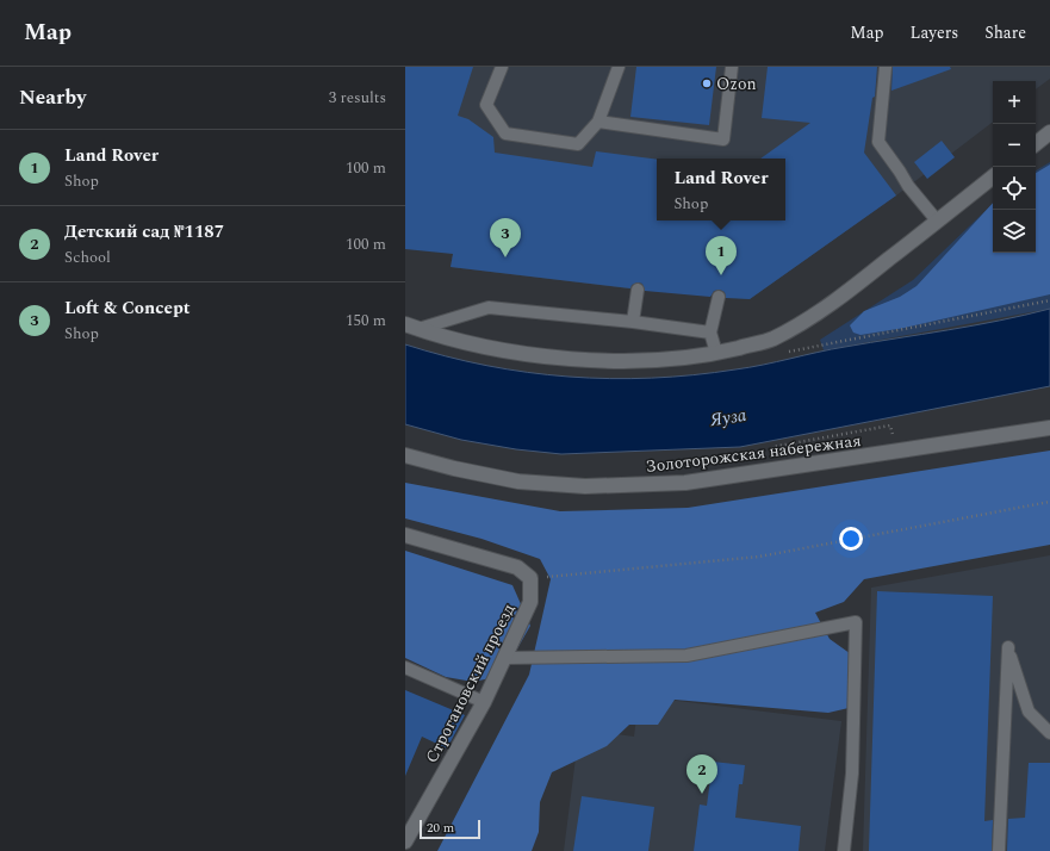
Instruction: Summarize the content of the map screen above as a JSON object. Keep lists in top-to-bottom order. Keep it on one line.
{"streets":{"main road":["Золоторожская набережная","Строгановский проезд"]},"water":["Яуза"],"places":["Ozon"],"scale_bar":"20 m","page":{"header":"Map","nav":["Map","Layers","Share"],"heading":["Nearby","3 results"],"map_buttons":["+","−"],"list":[{"mark":"1","name":"Land Rover","note":"Shop","value":"100 m"},{"mark":"2","name":"Детский сад №1187","note":"School","value":"100 m"},{"mark":"3","name":"Loft & Concept","note":"Shop","value":"150 m"}],"popup":["Land Rover","Shop"],"pins":["3","1","2"],"scale":"20 m"}}
